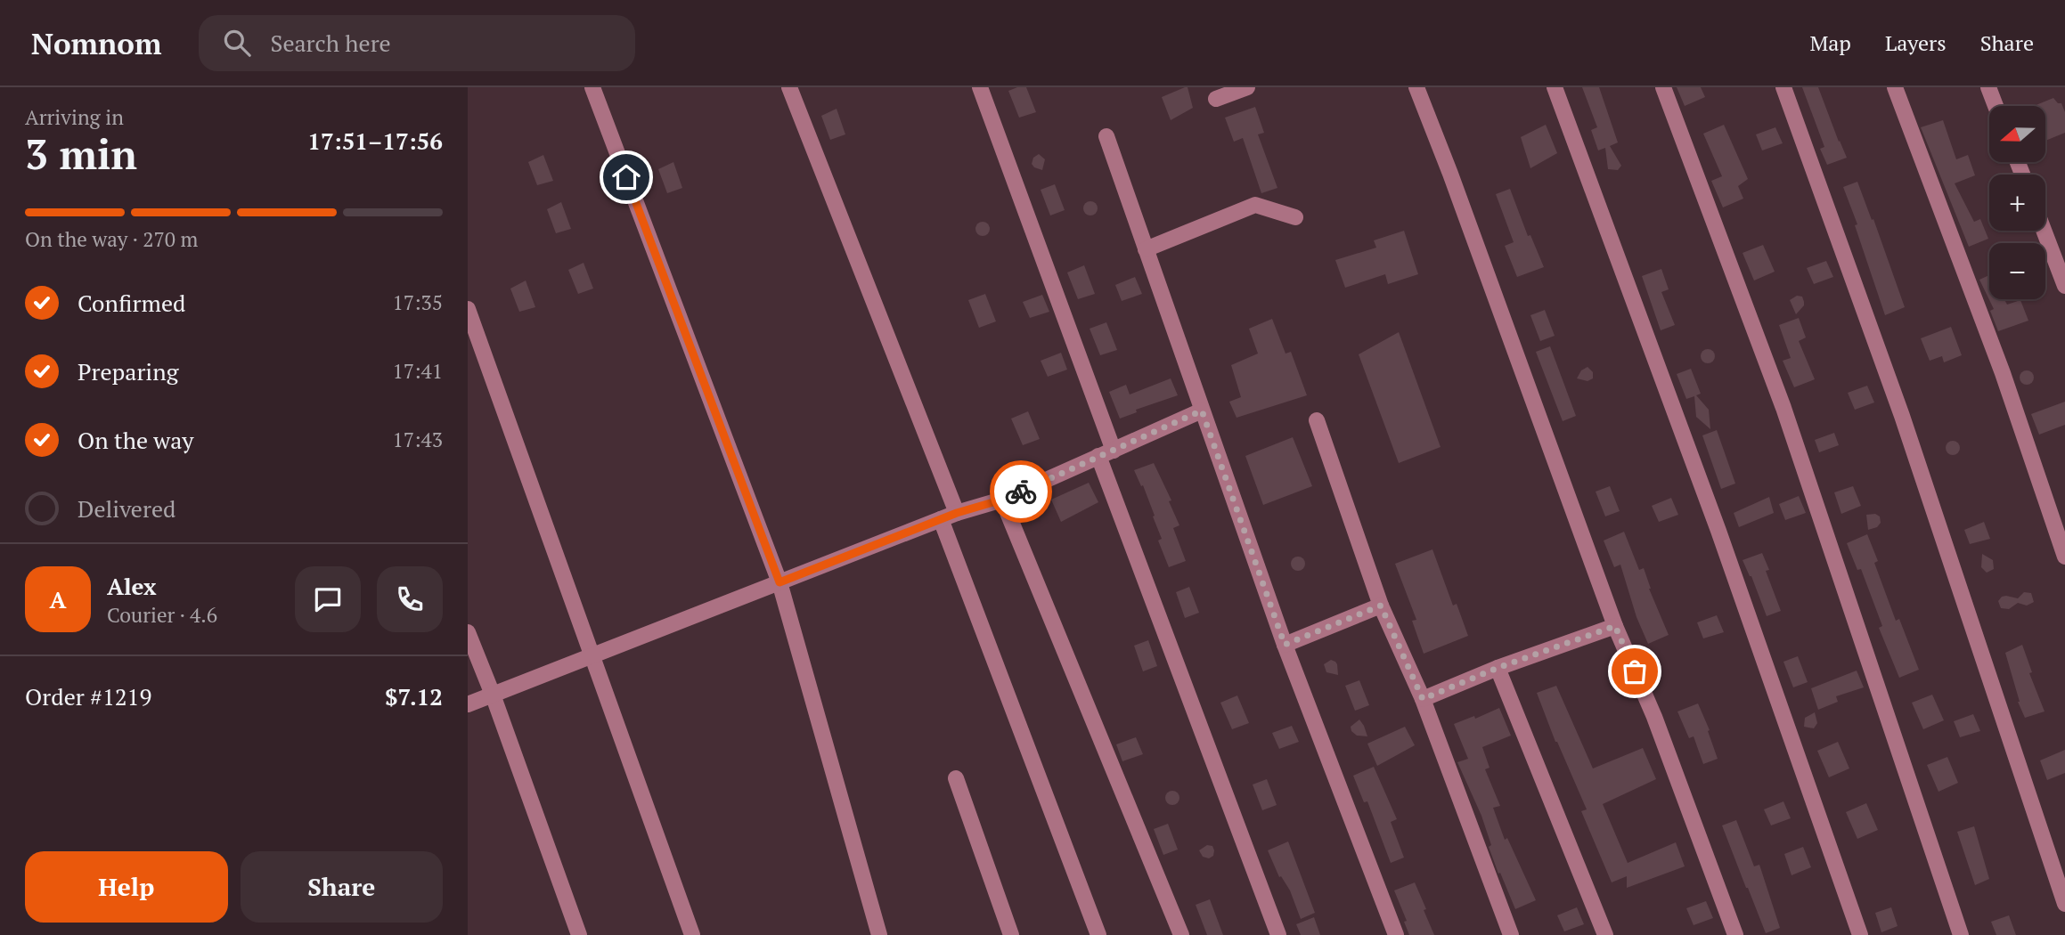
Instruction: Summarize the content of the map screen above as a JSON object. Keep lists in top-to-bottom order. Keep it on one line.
{"north":"left","page":{"header":"Nomnom","search":"Search here","nav":["Map","Layers","Share"],"heading":["3 min","Arriving in","17:51–17:56"],"panel":["Alex","Courier · 4.6","Order #1219","$7.12"],"map_buttons":["+","−"],"bar":"On the way · 270 m","list":[["Confirmed","17:35"],["Preparing","17:41"],["On the way","17:43"],"Delivered"],"round":"A","buttons":["Help","Share"]}}
